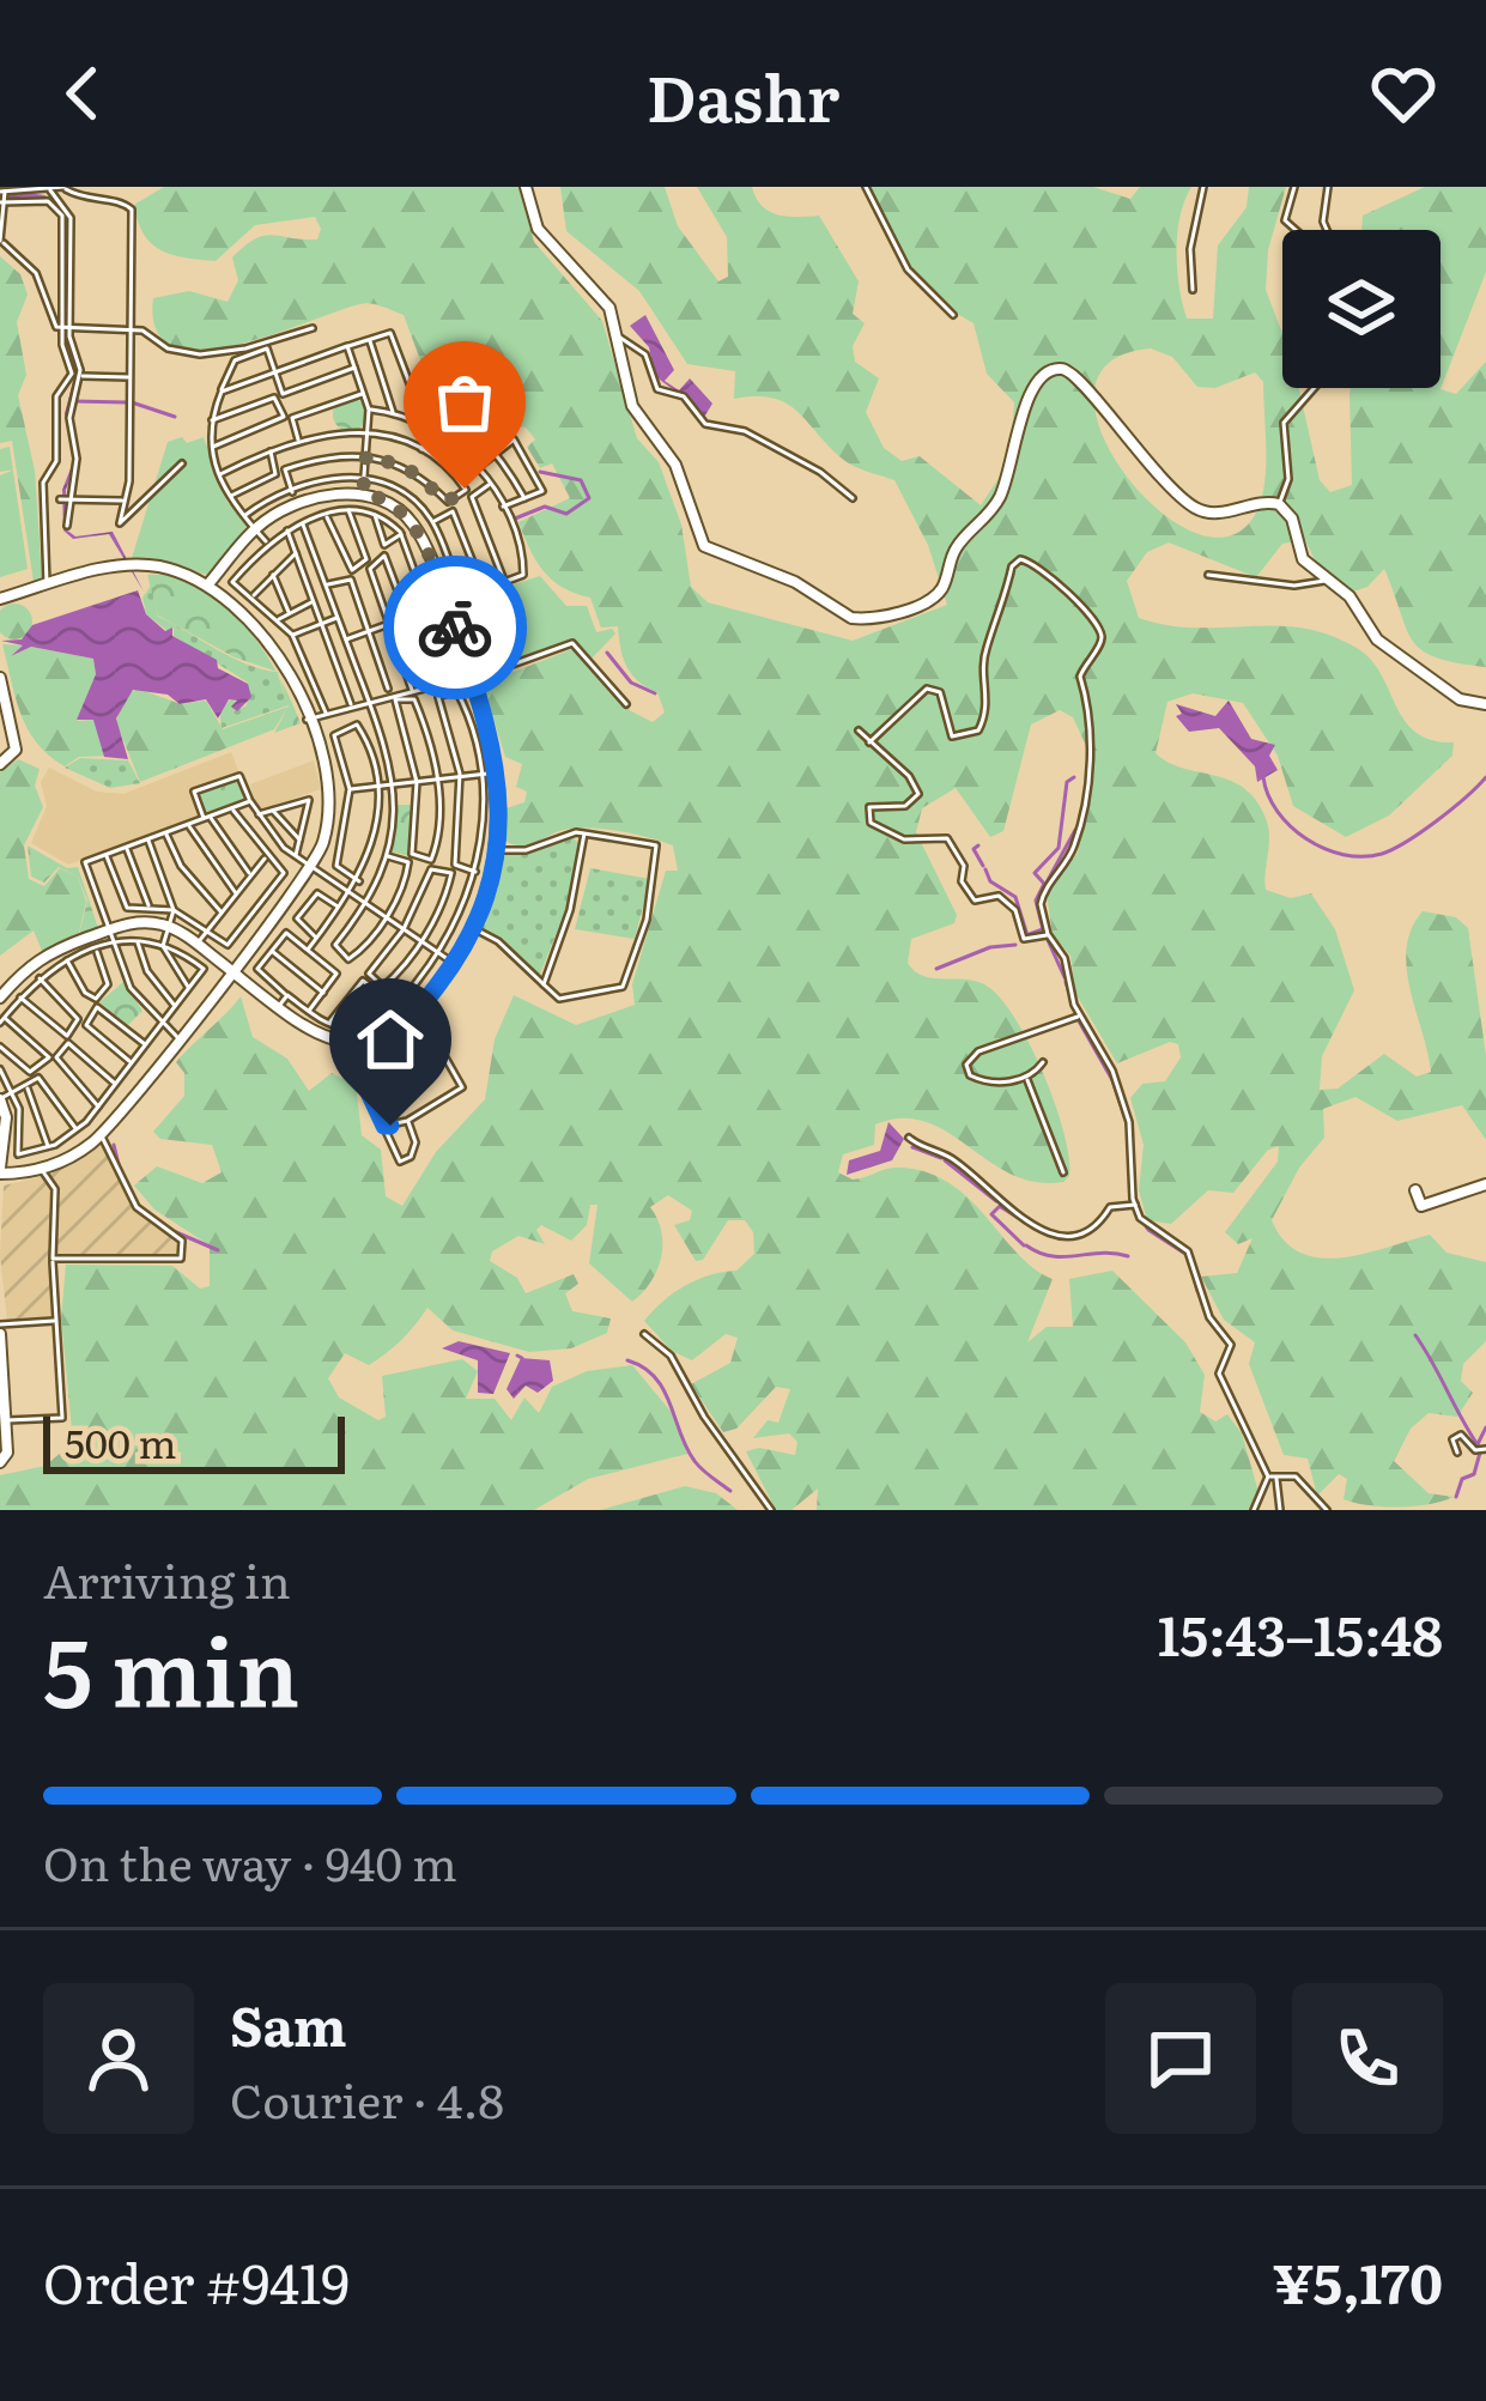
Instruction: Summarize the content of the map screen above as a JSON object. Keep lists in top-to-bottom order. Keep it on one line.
{"scale_bar":"500 m","page":{"header":"Dashr","scale":"500 m","heading":["5 min","Arriving in","15:43–15:48"],"panel":["Sam","Courier · 4.8","Order #9419","¥5,170"],"bar":"On the way · 940 m"}}
